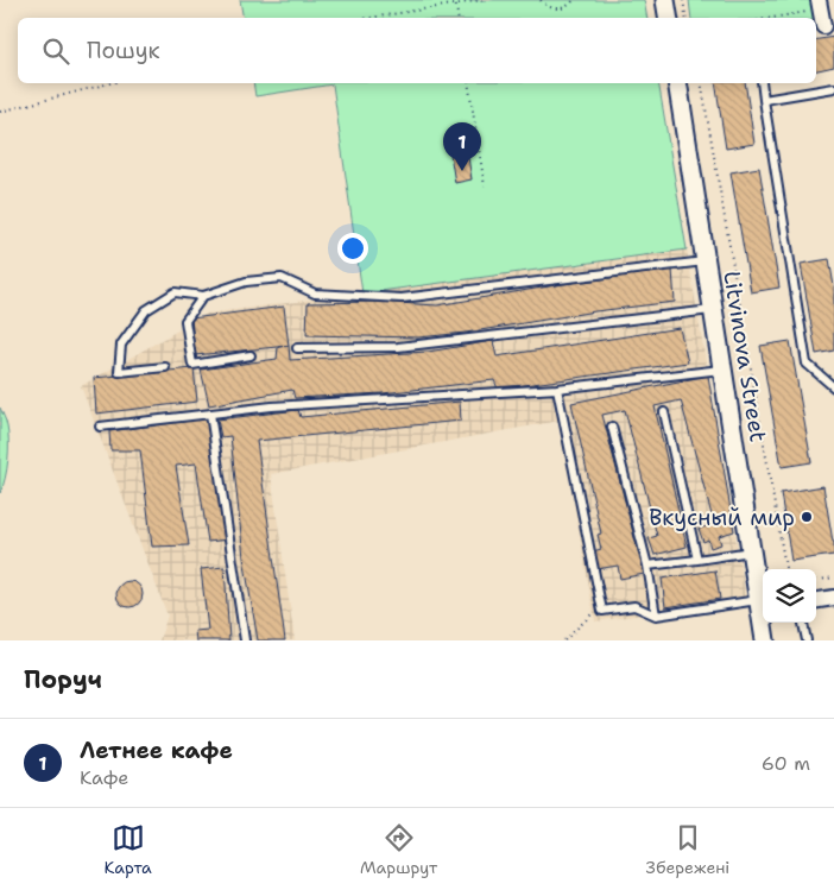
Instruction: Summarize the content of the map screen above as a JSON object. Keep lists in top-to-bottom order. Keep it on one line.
{"streets":{"street":["Litvinova Street"]},"places":["Вкусный мир"],"page":{"search":"Пошук","pins":"1","heading":"Поруч","list":[{"mark":"1","name":"Летнее кафе","note":"Кафе","value":"60 m"}],"nav":["Карта","Маршрут","Збережені"]}}
